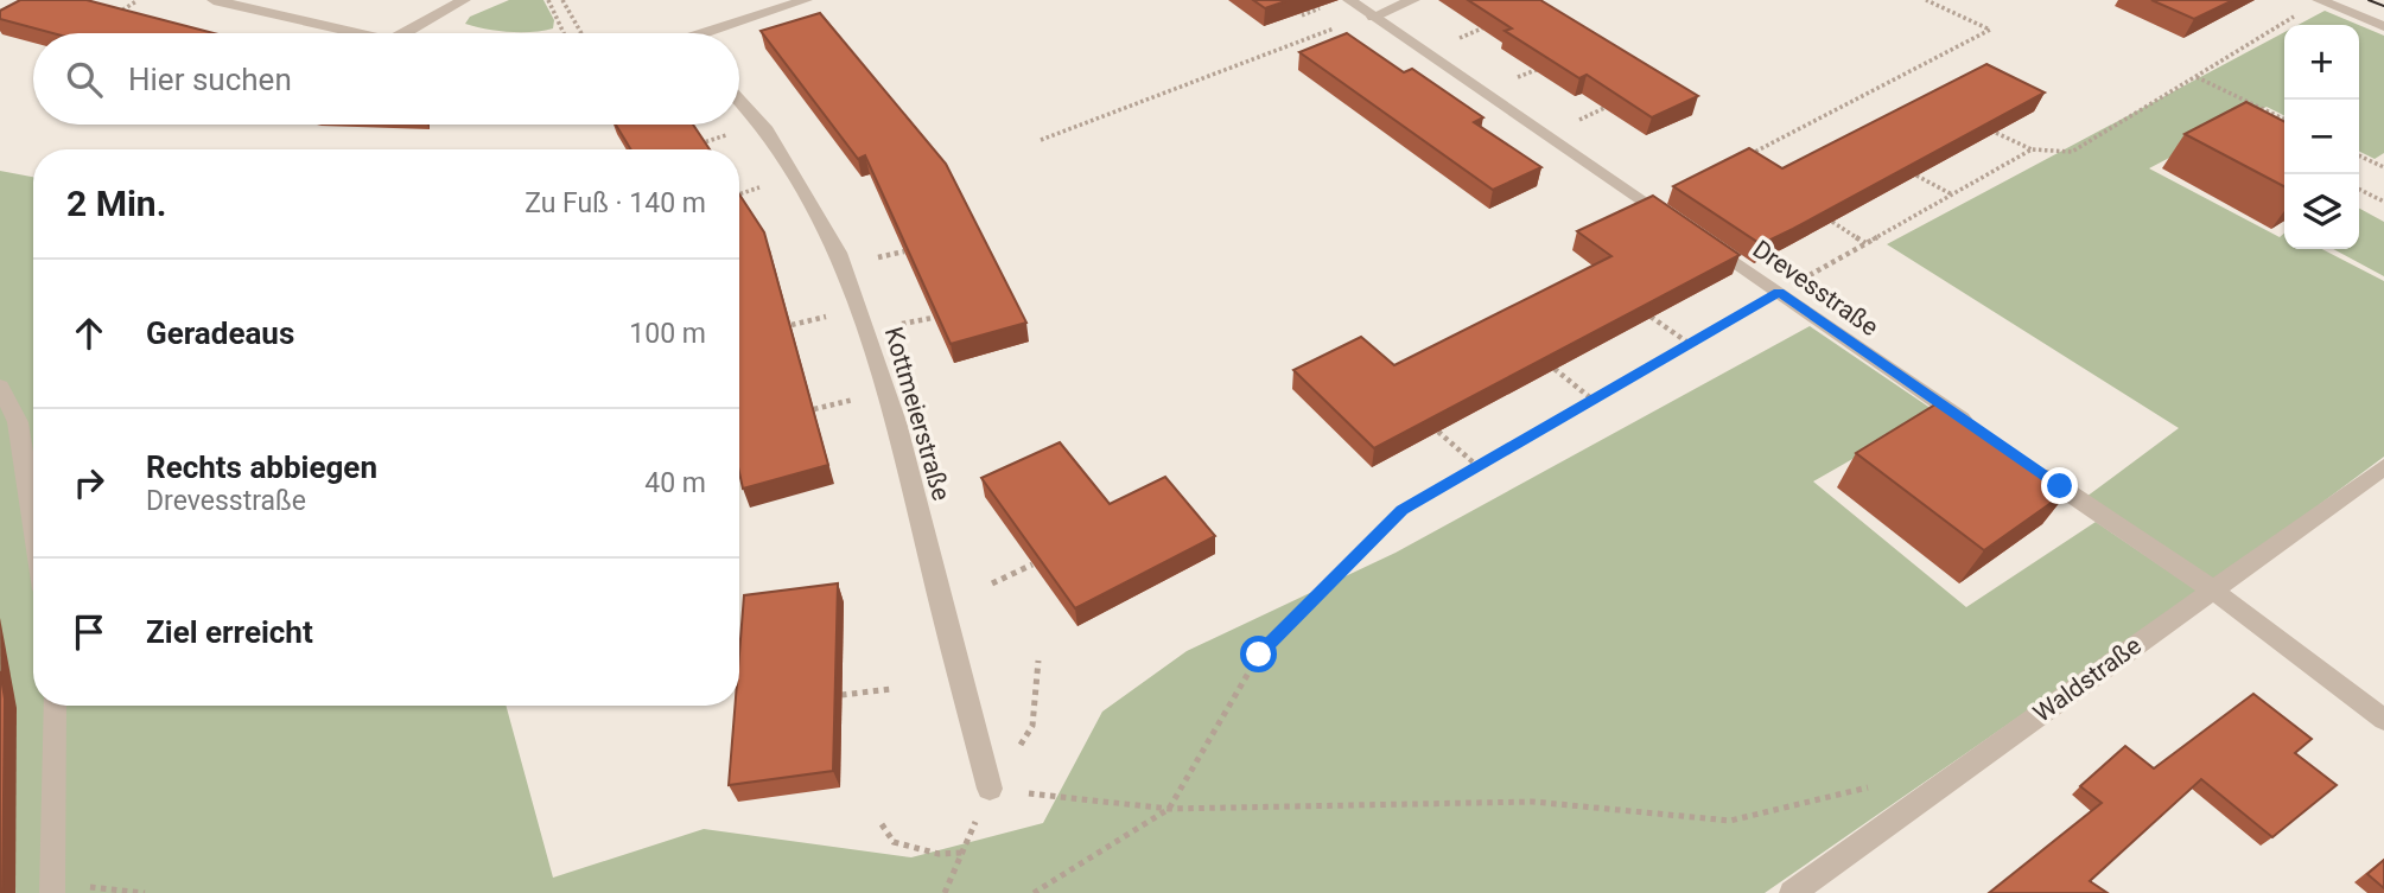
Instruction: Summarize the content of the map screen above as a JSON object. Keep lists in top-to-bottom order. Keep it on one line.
{"streets":{"street":["Drevesstraße","Kottmeierstraße","Waldstraße"]},"page":{"map_buttons":["+","−"],"search":"Hier suchen","heading":["2 Min.","Zu Fuß · 140 m"],"list":[["Geradeaus","100 m"],["Rechts abbiegen","Drevesstraße","40 m"],"Ziel erreicht"]}}
